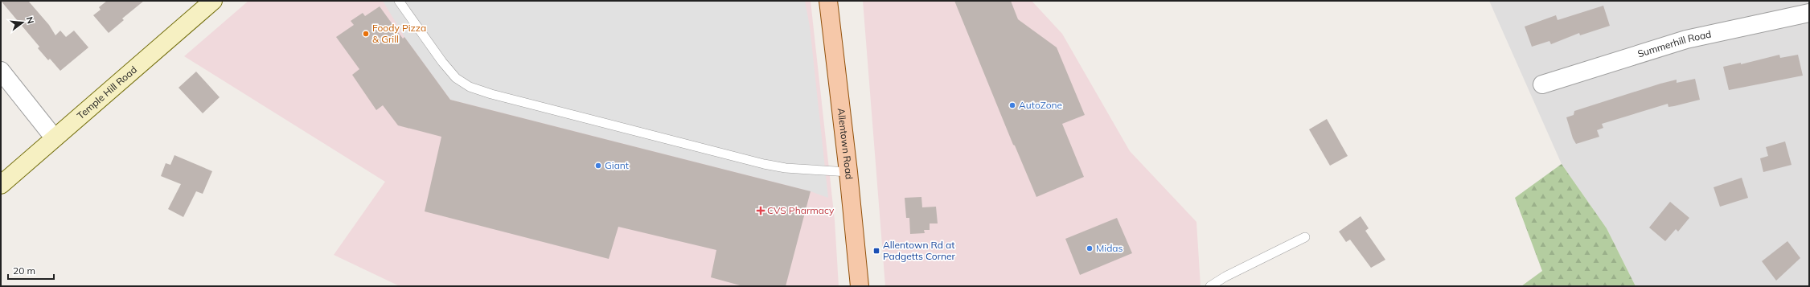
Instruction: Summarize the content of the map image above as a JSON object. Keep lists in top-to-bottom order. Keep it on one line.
{"streets":{"main road":["Temple Hill Road","Allentown Road"],"street":["Summerhill Road"]},"places":{"other":["Foody Pizza & Grill","AutoZone","Giant","Midas"],"health":["CVS Pharmacy"],"transit":["Allentown Rd at Padgetts Corner"]},"scale_bar":"20 m","north":"right"}
